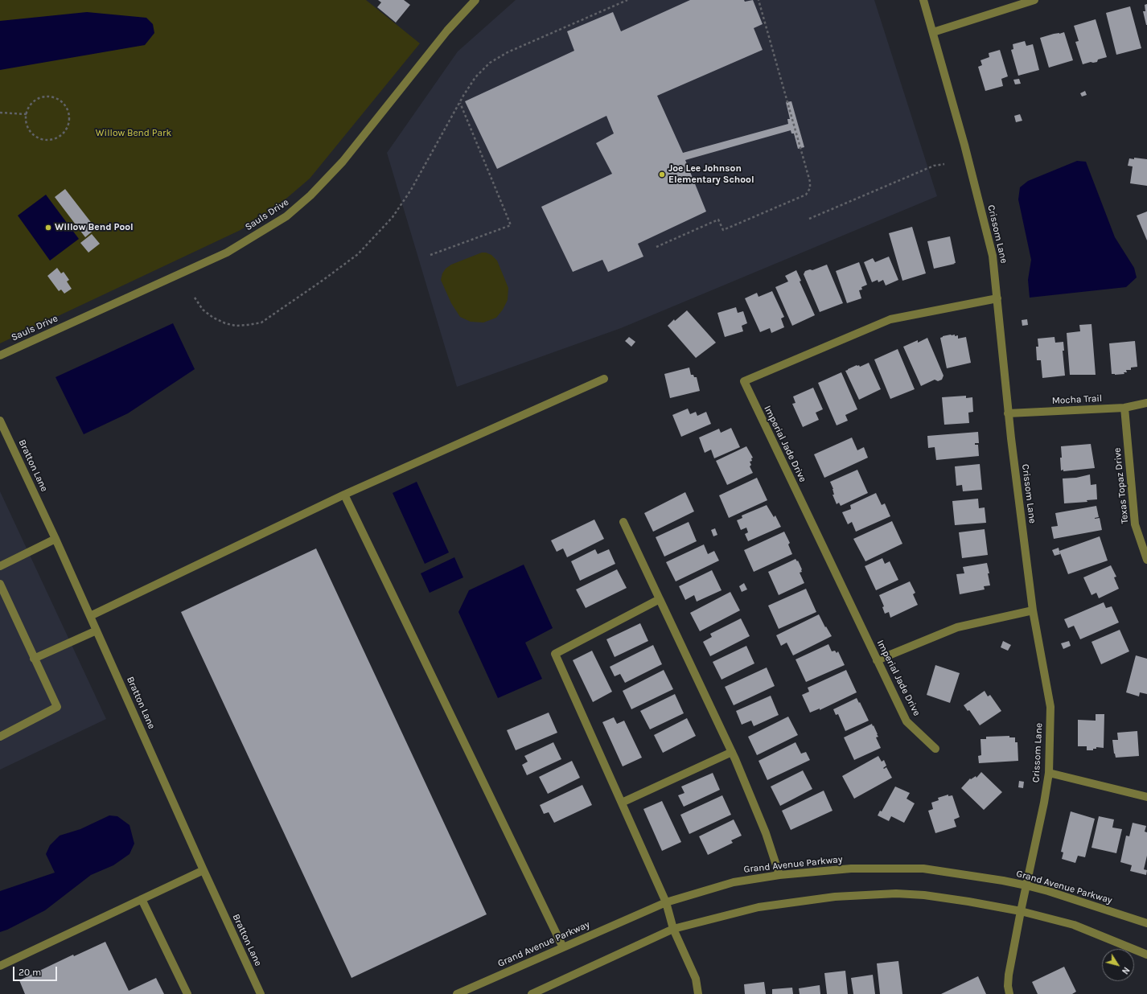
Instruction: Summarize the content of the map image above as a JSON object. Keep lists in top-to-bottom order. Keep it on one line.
{"streets":{"street":["Sauls Drive","Crissom Lane","Mocha Trail","Imperial Jade Drive","Bratton Lane","Texas Topaz Drive","Grand Avenue Parkway"]},"crossings":[["Crissom Lane","Mocha Trail"],["Crissom Lane","Imperial Jade Drive"],["Crissom Lane","Grand Avenue Parkway"],["Mocha Trail","Texas Topaz Drive"]],"parks":["Willow Bend Park"],"places":["Joe Lee Johnson Elementary School","Willow Bend Pool"],"scale_bar":"20 m","north":"bottom right"}
